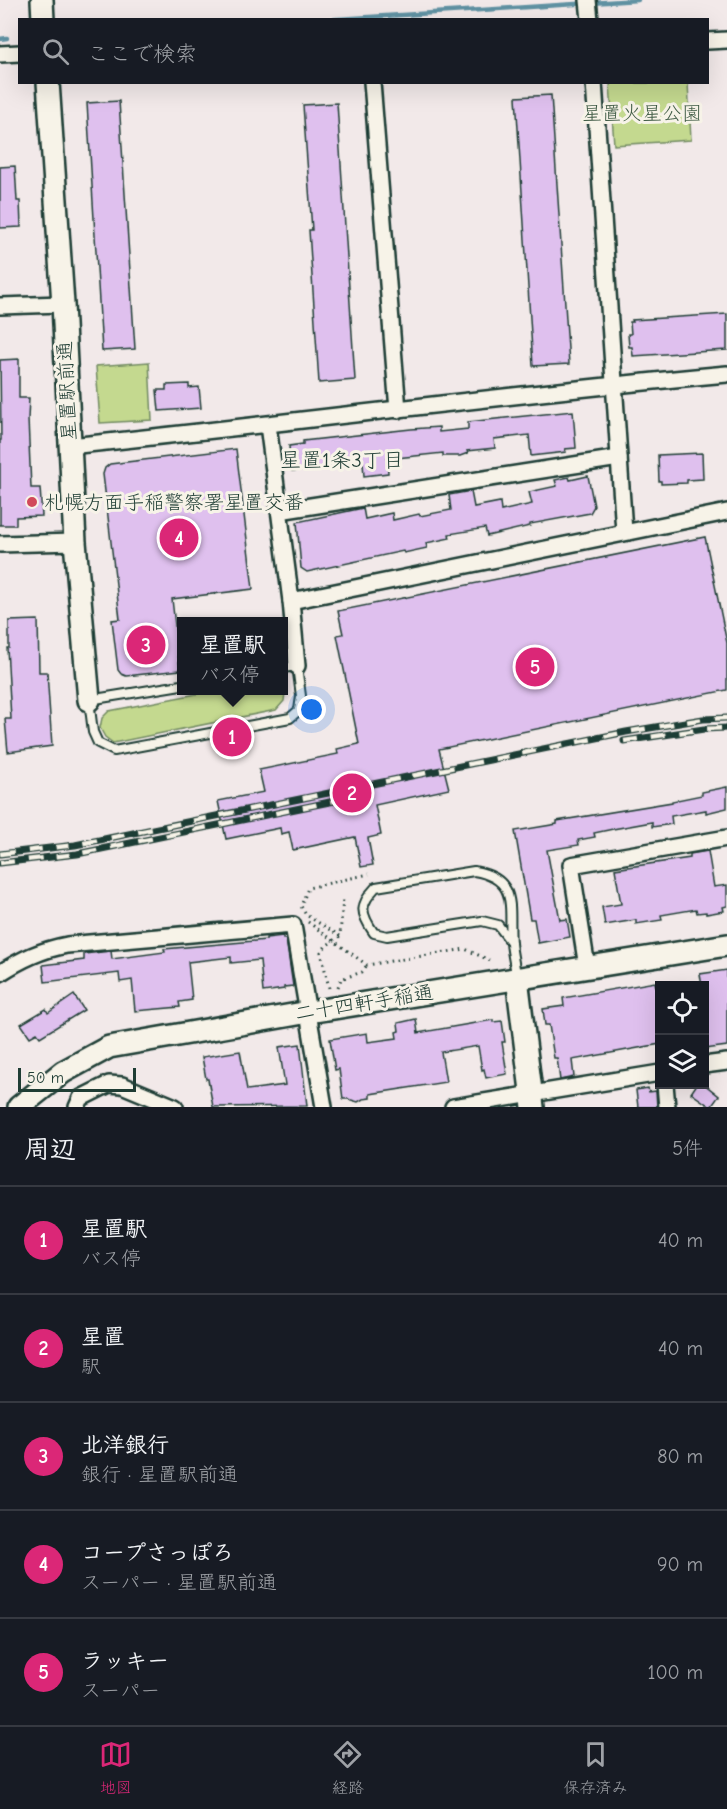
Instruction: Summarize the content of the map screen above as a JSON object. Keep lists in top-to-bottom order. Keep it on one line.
{"streets":{"street":["星置駅前通","二十四軒手稲通"]},"districts":["星置1条3丁目"],"parks":["星置火星公園"],"places":["札幌方面手稲警察署星置交番"],"scale_bar":"50 m","page":{"search":"ここで検索","pins":["4","3","5","1","2"],"popup":["星置駅","バス停"],"scale":"50 m","heading":["周辺","5件"],"list":[{"mark":"1","name":"星置駅","note":"バス停","value":"40 m"},{"mark":"2","name":"星置","note":"駅","value":"40 m"},{"mark":"3","name":"北洋銀行","note":"銀行 · 星置駅前通","value":"80 m"},{"mark":"4","name":"コープさっぽろ","note":"スーパー · 星置駅前通","value":"90 m"},{"mark":"5","name":"ラッキー","note":"スーパー","value":"100 m"}],"nav":["地図","経路","保存済み"]}}
